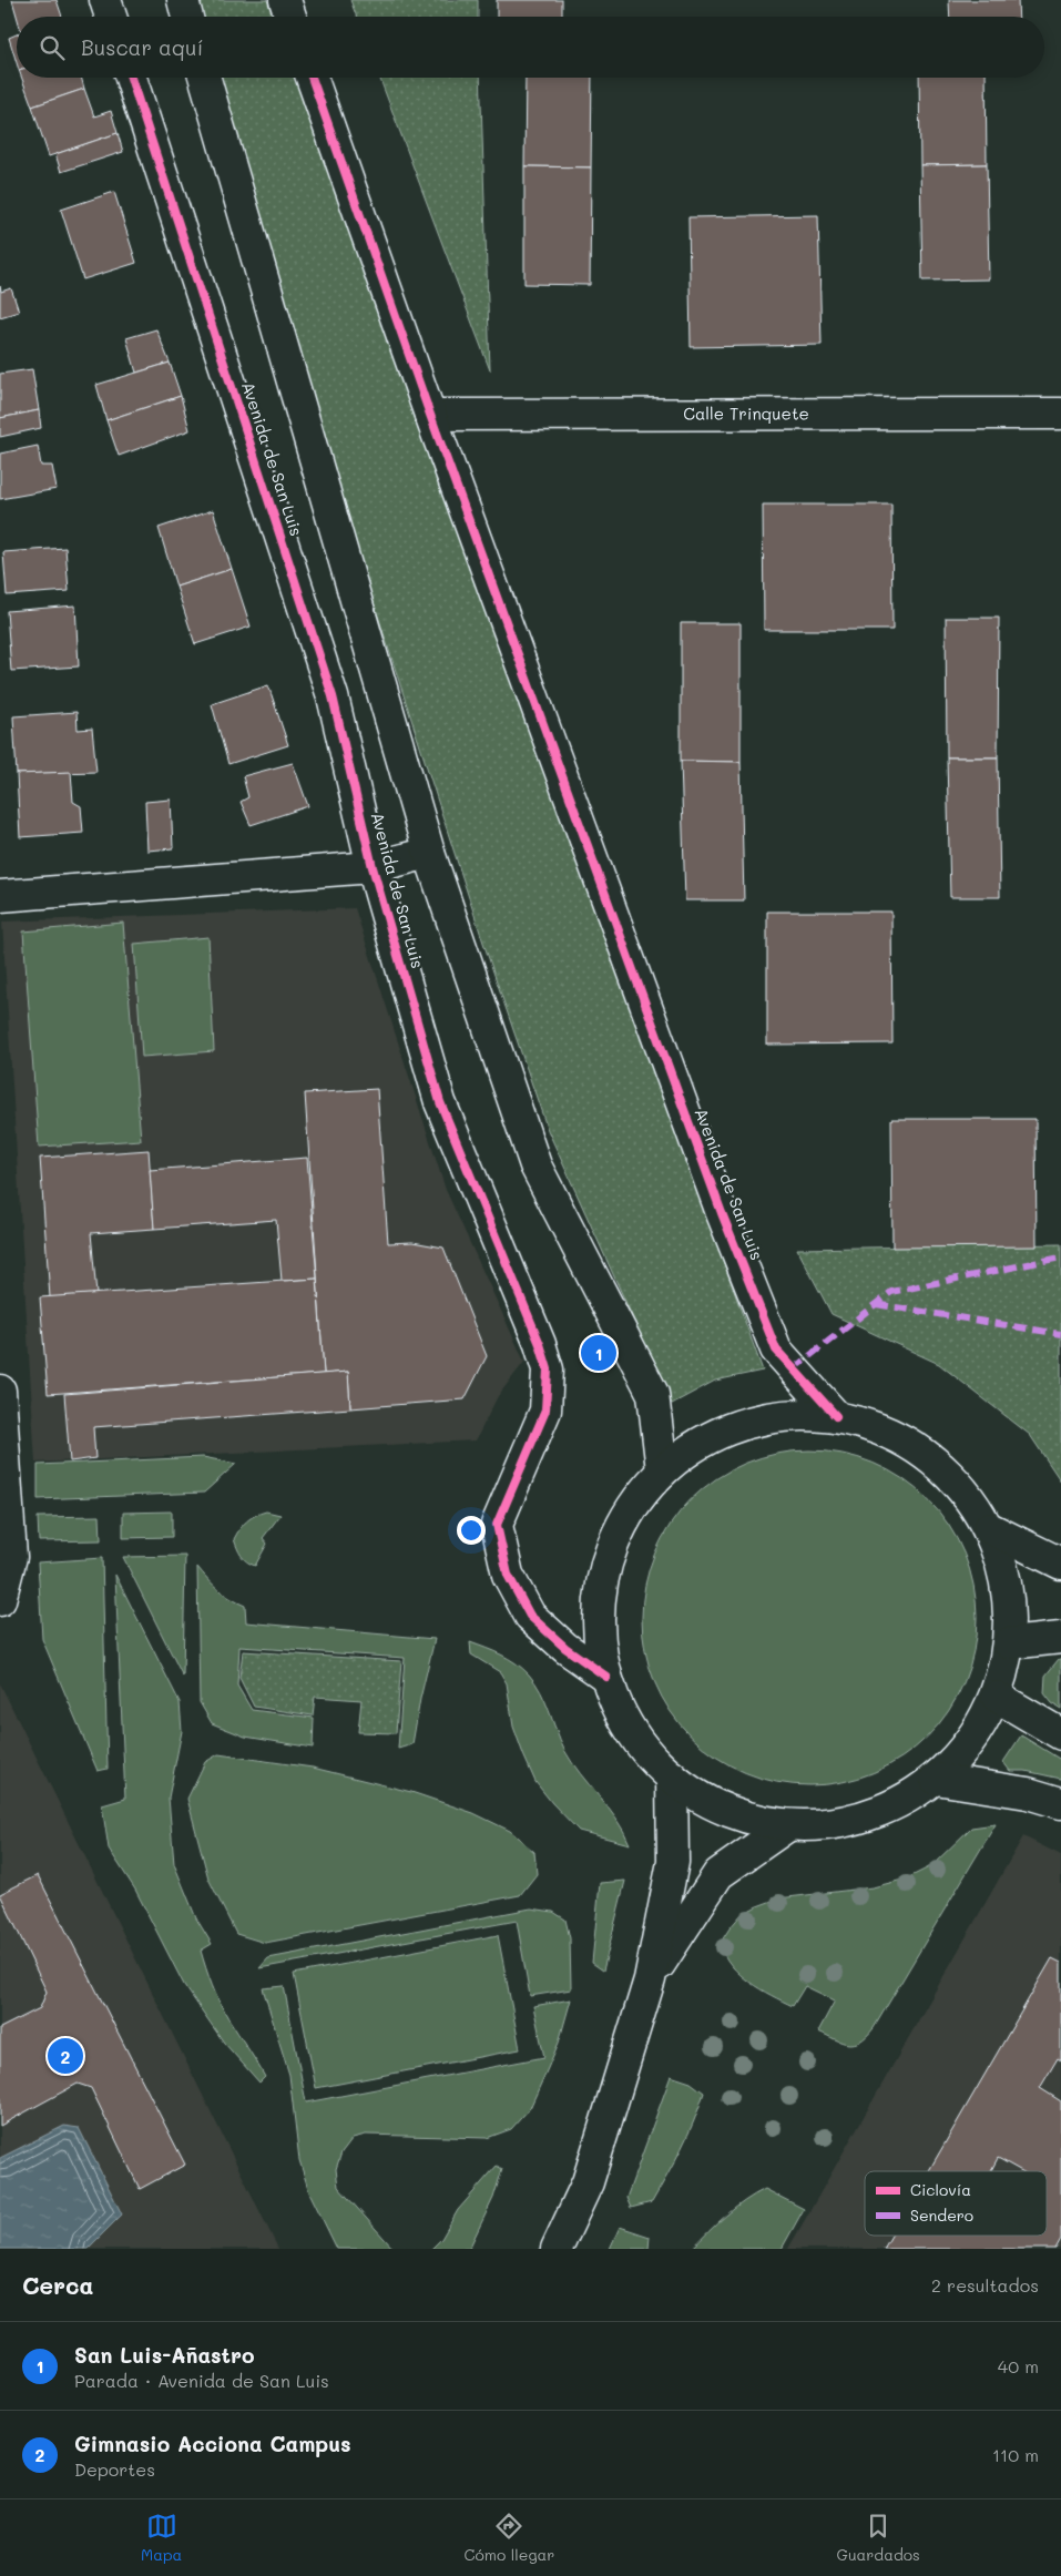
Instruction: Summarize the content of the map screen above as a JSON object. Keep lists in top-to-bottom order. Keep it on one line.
{"streets":{"street":["Calle Trinquete","Avenida de San Luis"]},"crossings":[["Calle Trinquete","Avenida de San Luis"]],"legend":["Ciclovía","Sendero"],"page":{"search":"Buscar aquí","pins":["1","2"],"heading":["Cerca","2 resultados"],"list":[{"mark":"1","name":"San Luis-Añastro","note":"Parada · Avenida de San Luis","value":"40 m"},{"mark":"2","name":"Gimnasio Acciona Campus","note":"Deportes","value":"110 m"}],"nav":["Mapa","Cómo llegar","Guardados"]}}
